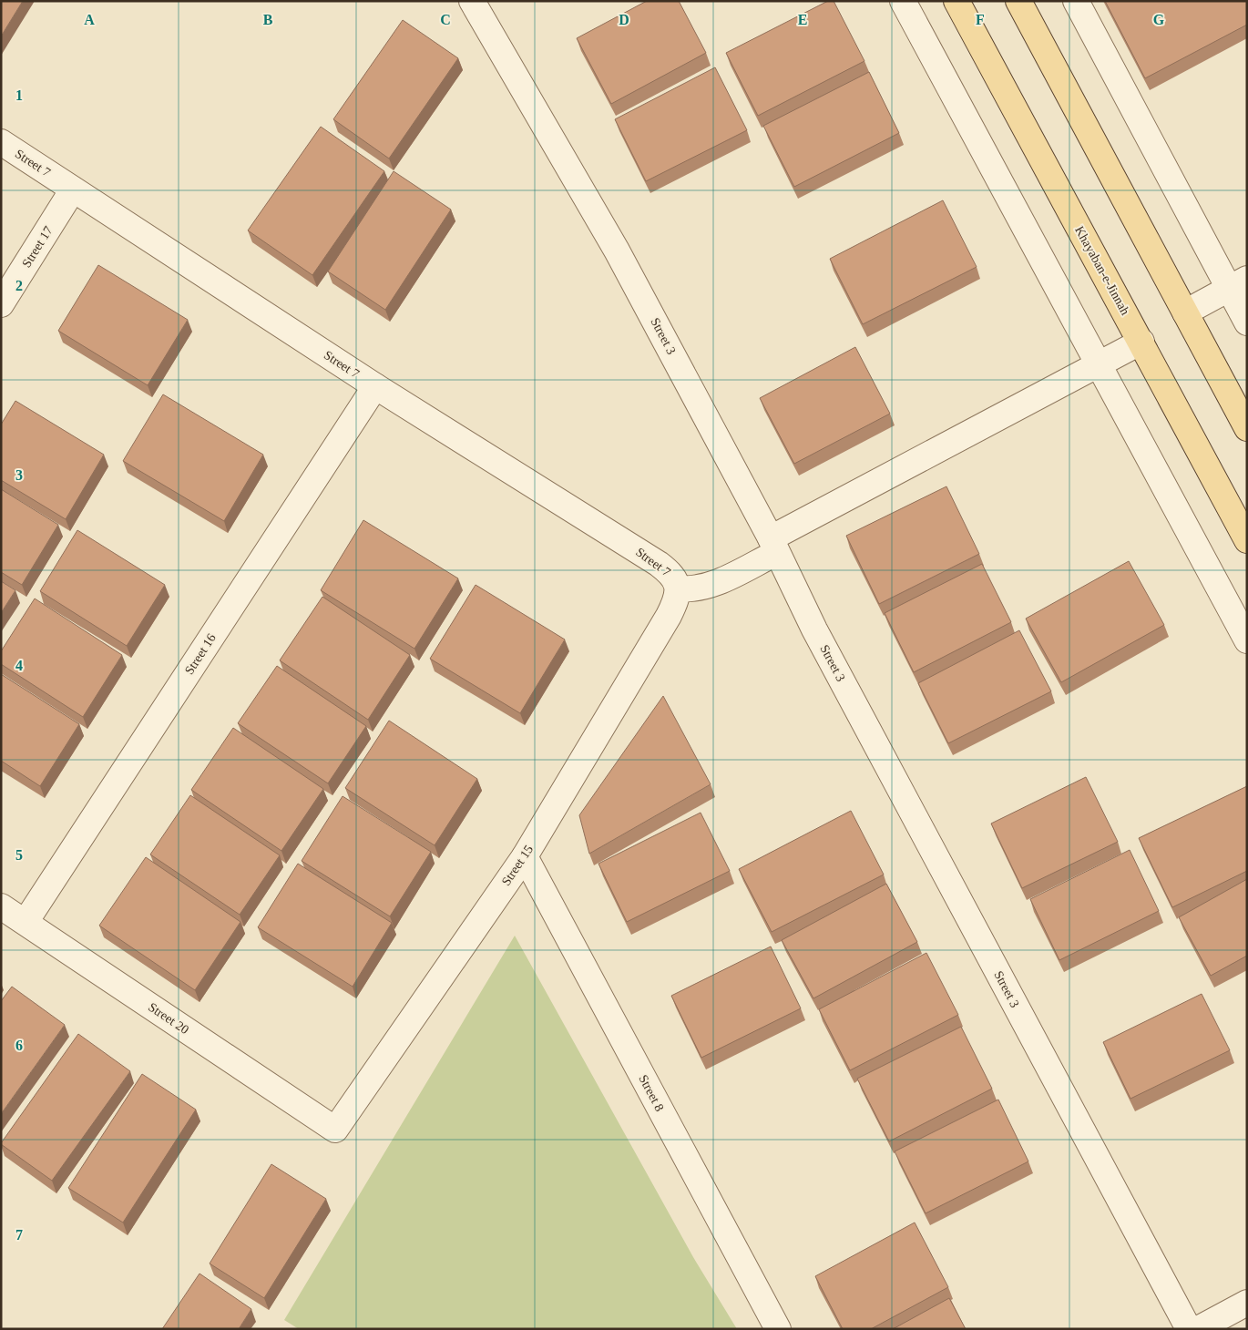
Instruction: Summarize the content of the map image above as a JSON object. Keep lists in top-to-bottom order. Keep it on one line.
{"streets":{"main road":["Khayaban-e-Jinnah"],"street":["Street 7","Street 17","Street 3","Street 16","Street 15","Street 20","Street 8"]},"crossings":[["Street 7","Street 17"],["Street 7","Street 16"],["Street 7","Street 15"],["Street 16","Street 20"],["Street 15","Street 20"],["Street 15","Street 8"]],"grid":{"columns":["A","B","C","D","E","F","G"],"rows":["1","2","3","4","5","6","7"]}}
